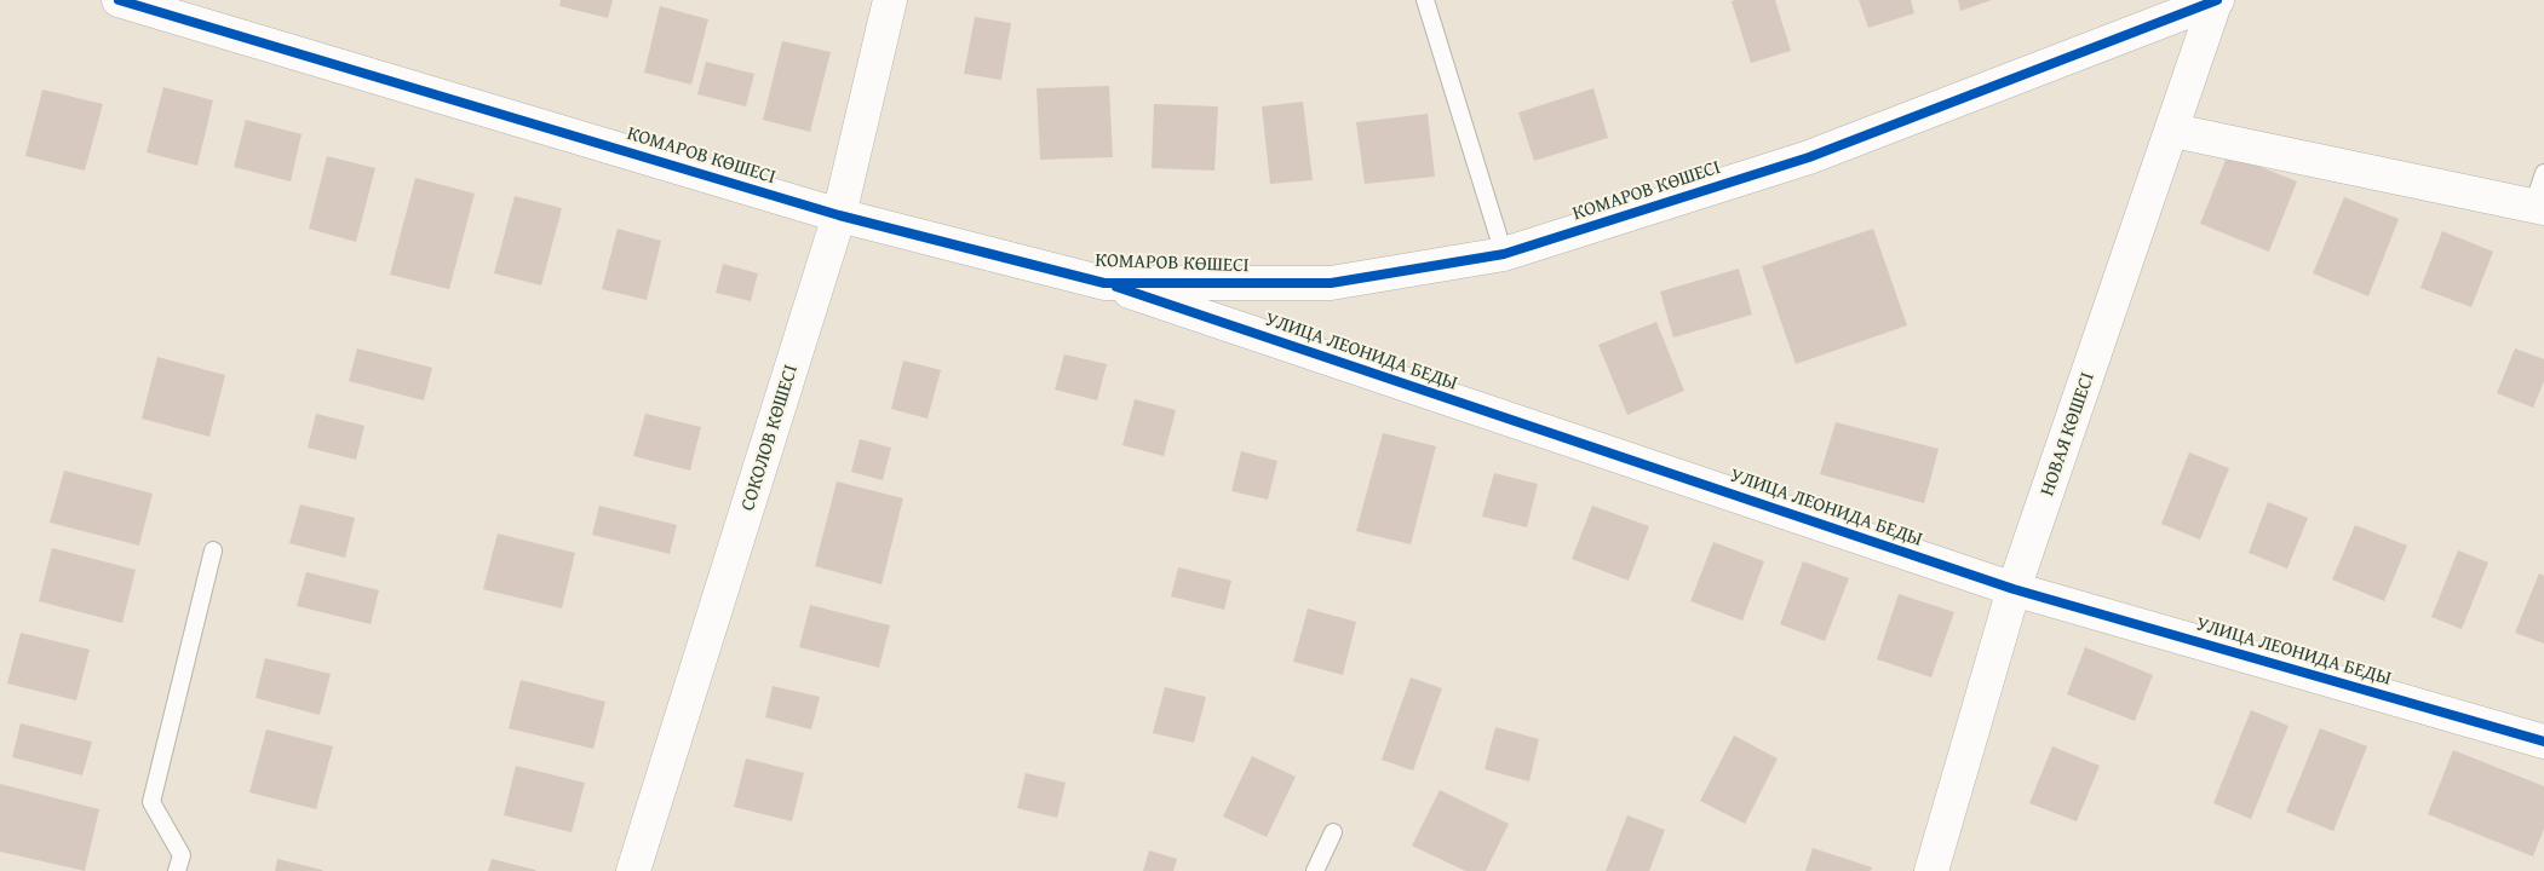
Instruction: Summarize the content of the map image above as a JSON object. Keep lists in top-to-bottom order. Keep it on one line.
{"streets":{"street":["КОМАРОВ КӨШЕСІ","УЛИЦА ЛЕОНИДА БЕДЫ","НОВАЯ КӨШЕСІ","СОКОЛОВ КӨШЕСІ"]},"crossings":[["КОМАРОВ КӨШЕСІ","УЛИЦА ЛЕОНИДА БЕДЫ"],["КОМАРОВ КӨШЕСІ","НОВАЯ КӨШЕСІ"],["КОМАРОВ КӨШЕСІ","СОКОЛОВ КӨШЕСІ"],["УЛИЦА ЛЕОНИДА БЕДЫ","НОВАЯ КӨШЕСІ"]]}
